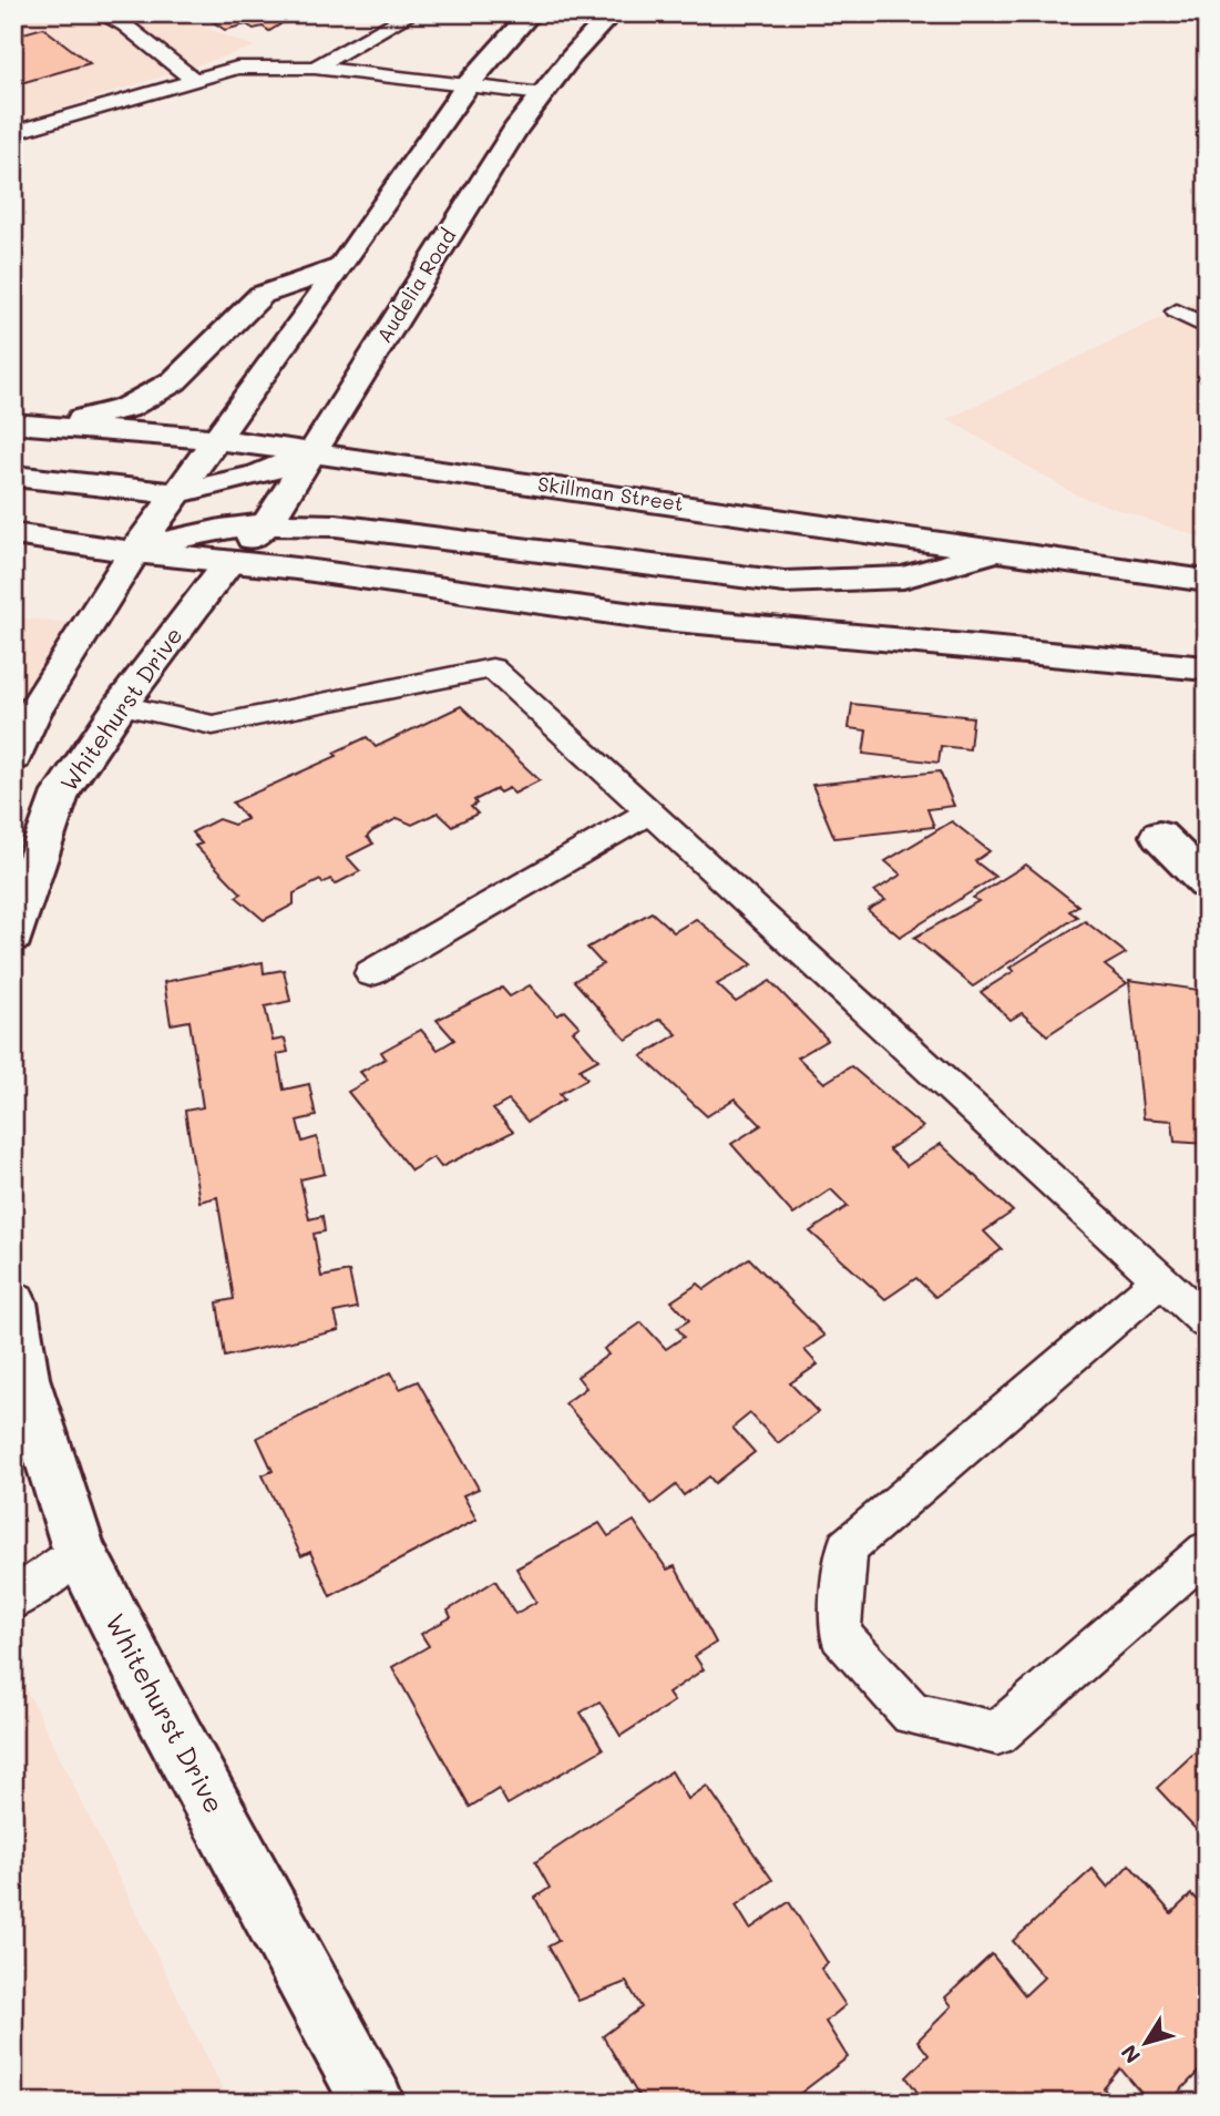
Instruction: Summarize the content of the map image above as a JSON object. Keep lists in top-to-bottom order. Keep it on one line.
{"streets":{"main road":["Audelia Road","Skillman Street","Whitehurst Drive"]},"crossings":[["Audelia Road","Skillman Street"],["Audelia Road","Whitehurst Drive"]],"north":"bottom left"}
